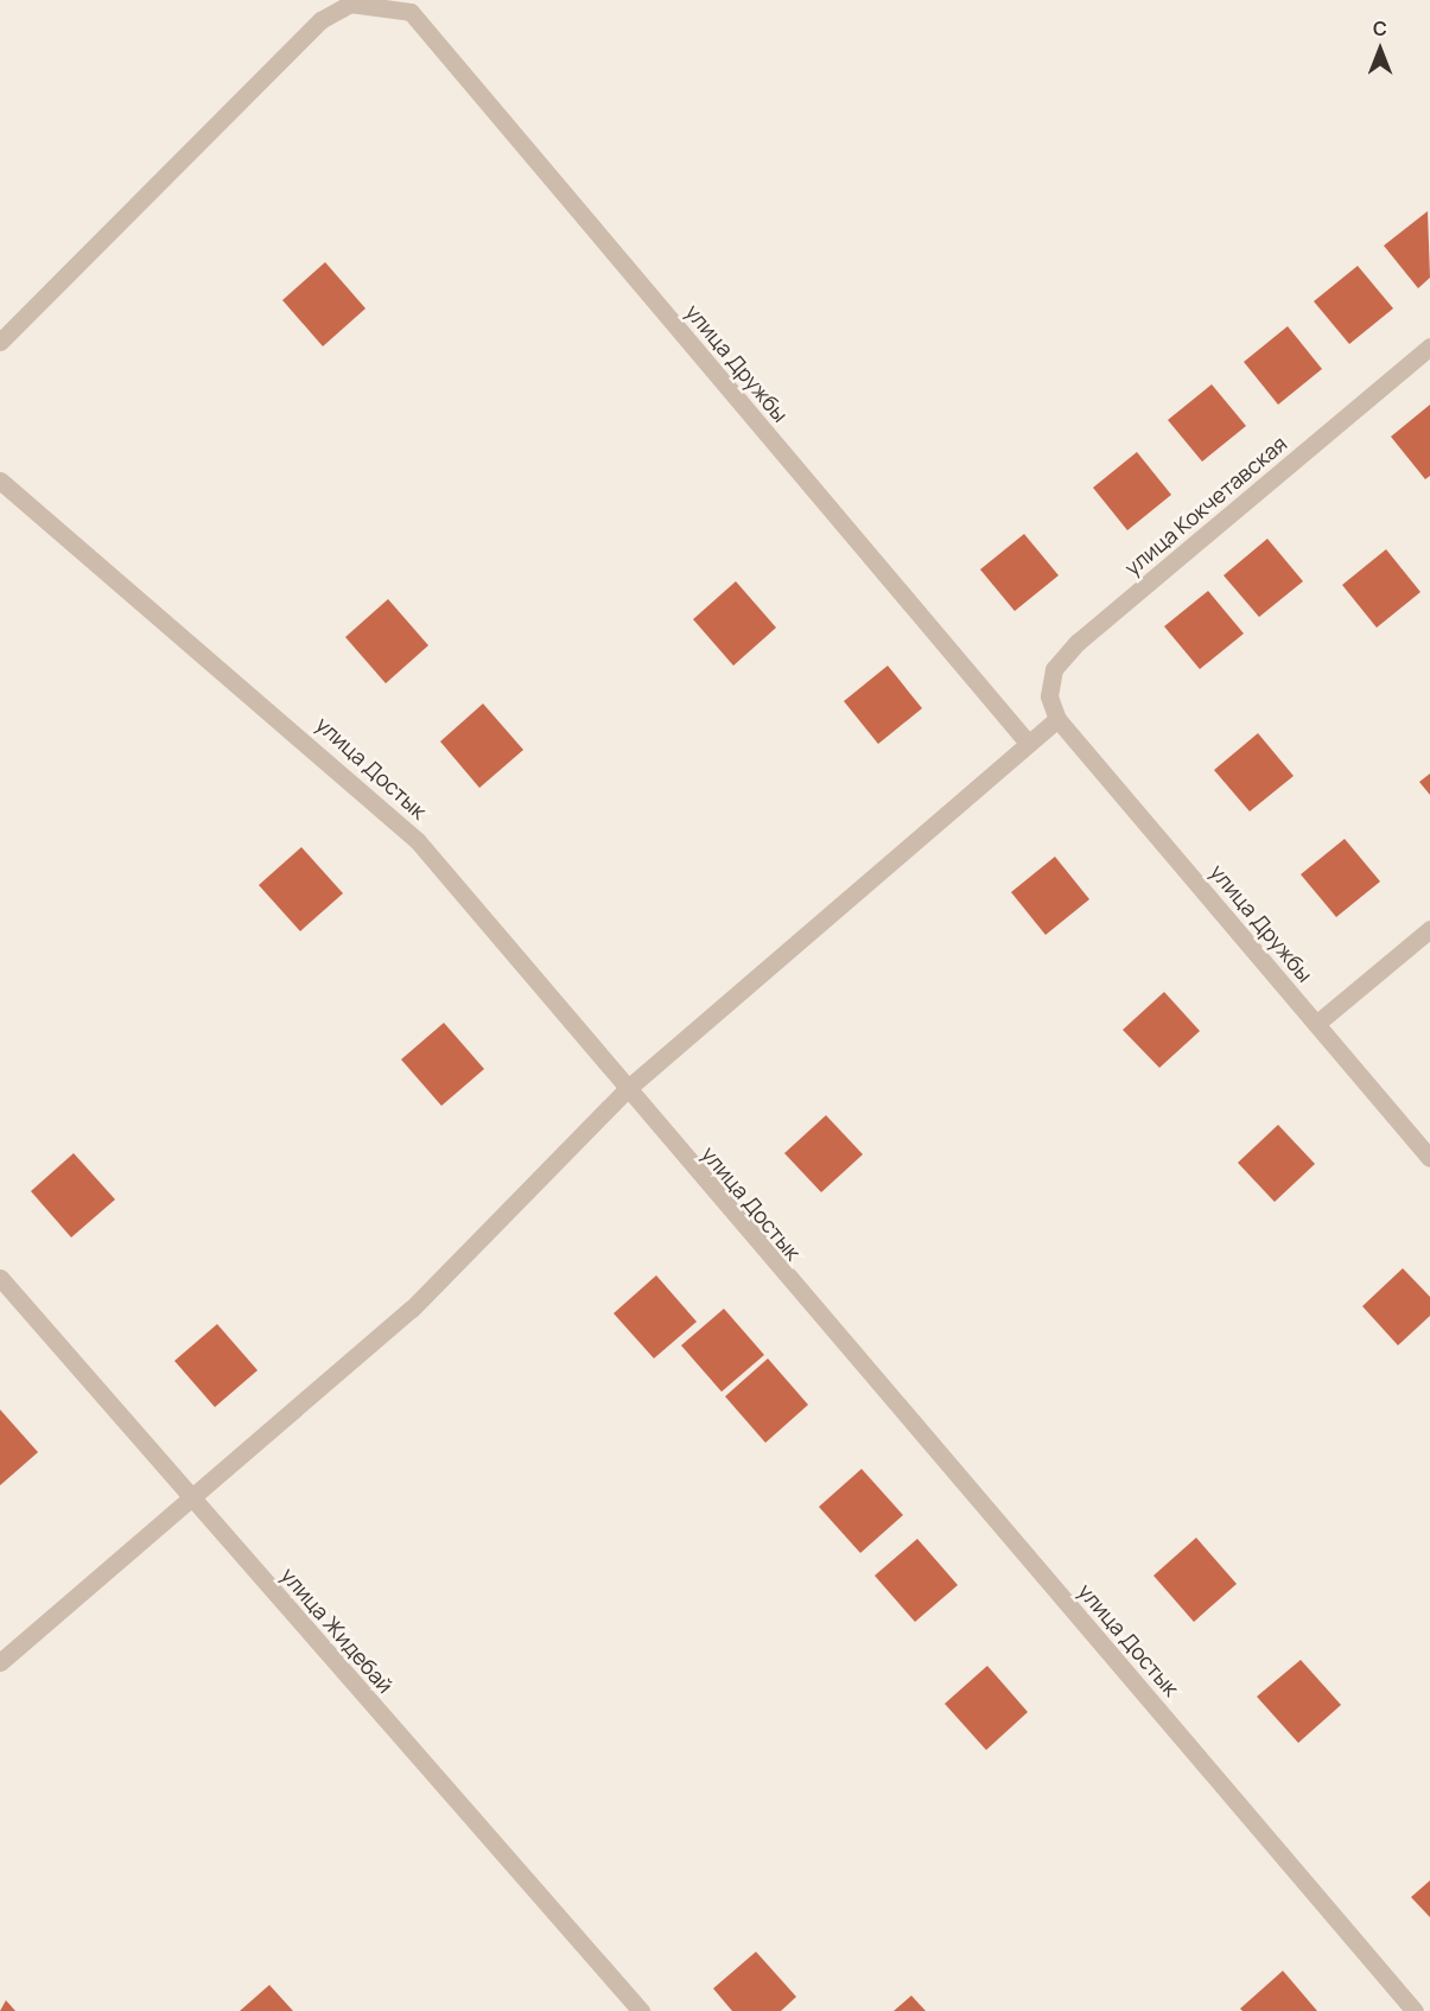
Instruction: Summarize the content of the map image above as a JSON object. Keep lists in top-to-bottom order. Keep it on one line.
{"streets":{"street":["улица Дружбы","улица Кокчетавская","улица Достык","улица Жидебай"]},"crossings":[["улица Дружбы","улица Кокчетавская"]],"north":"top"}
